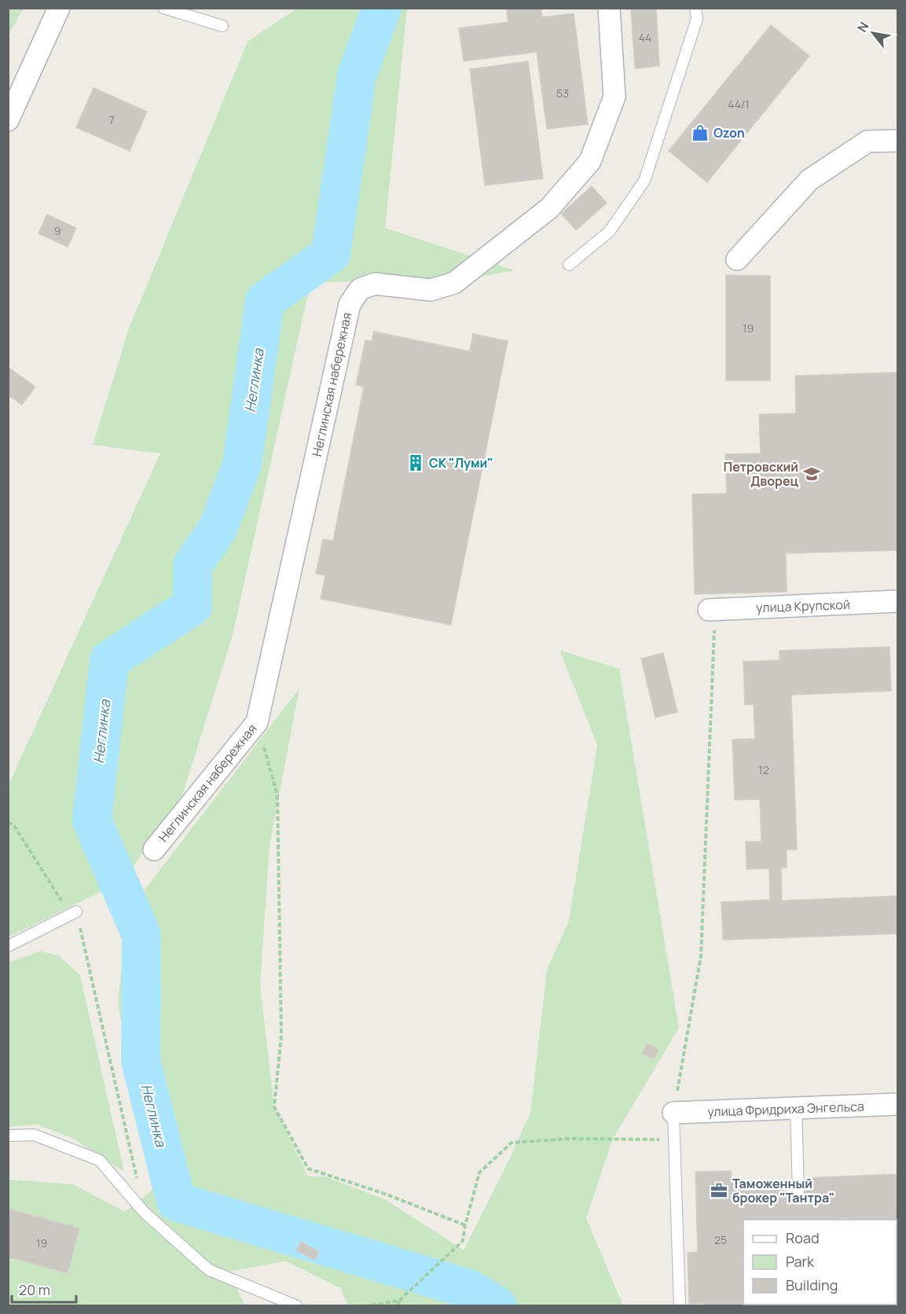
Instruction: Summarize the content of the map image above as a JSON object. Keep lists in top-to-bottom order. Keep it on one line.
{"streets":{"street":["Неглинская набережная","улица Крупской","улица Фридриха Энгельса"]},"water":["Неглинка"],"places":{"shop":["Ozon"],"building":["СК \"Луми\""],"school or university":["Петровский Дворец"],"office":["Таможенный брокер \"Тантра\""]},"house_numbers":["44","53","44/1","7","9","19","12","25","19"],"legend":["Road","Park","Building"],"scale_bar":"20 m","north":"top left"}
